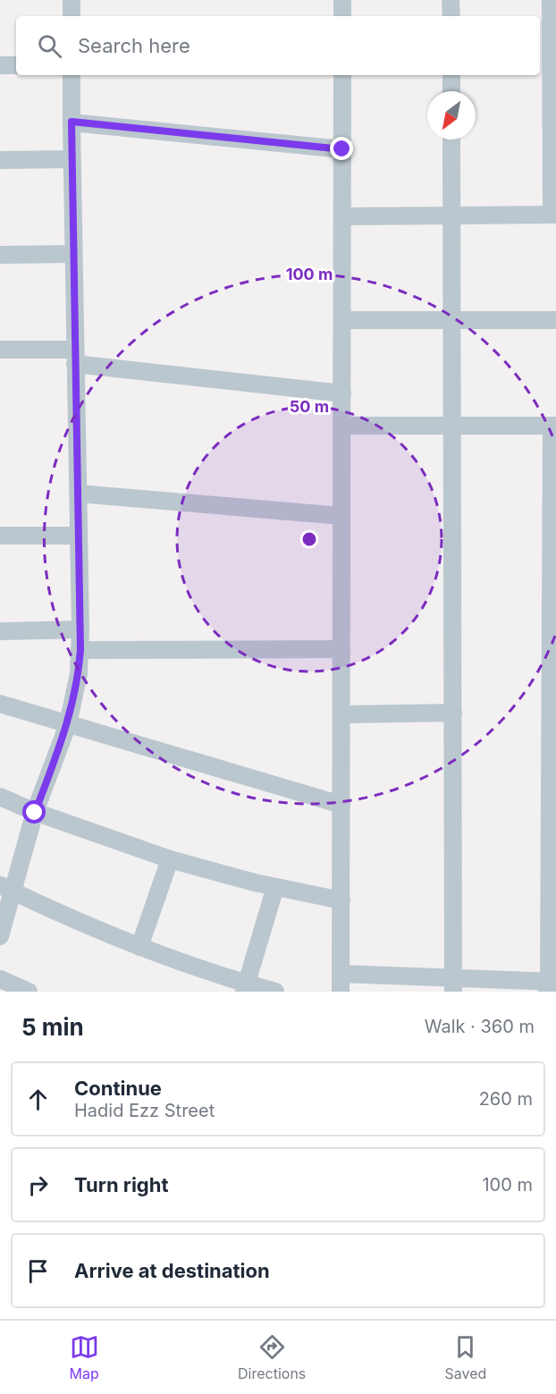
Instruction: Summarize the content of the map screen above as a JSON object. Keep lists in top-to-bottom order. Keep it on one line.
{"north":"bottom left","page":{"search":"Search here","heading":["5 min","Walk · 360 m"],"list":[["Continue","Hadid Ezz Street","260 m"],["Turn right","100 m"],"Arrive at destination"],"nav":["Map","Directions","Saved"]},"rings":["100 m","50 m"]}
